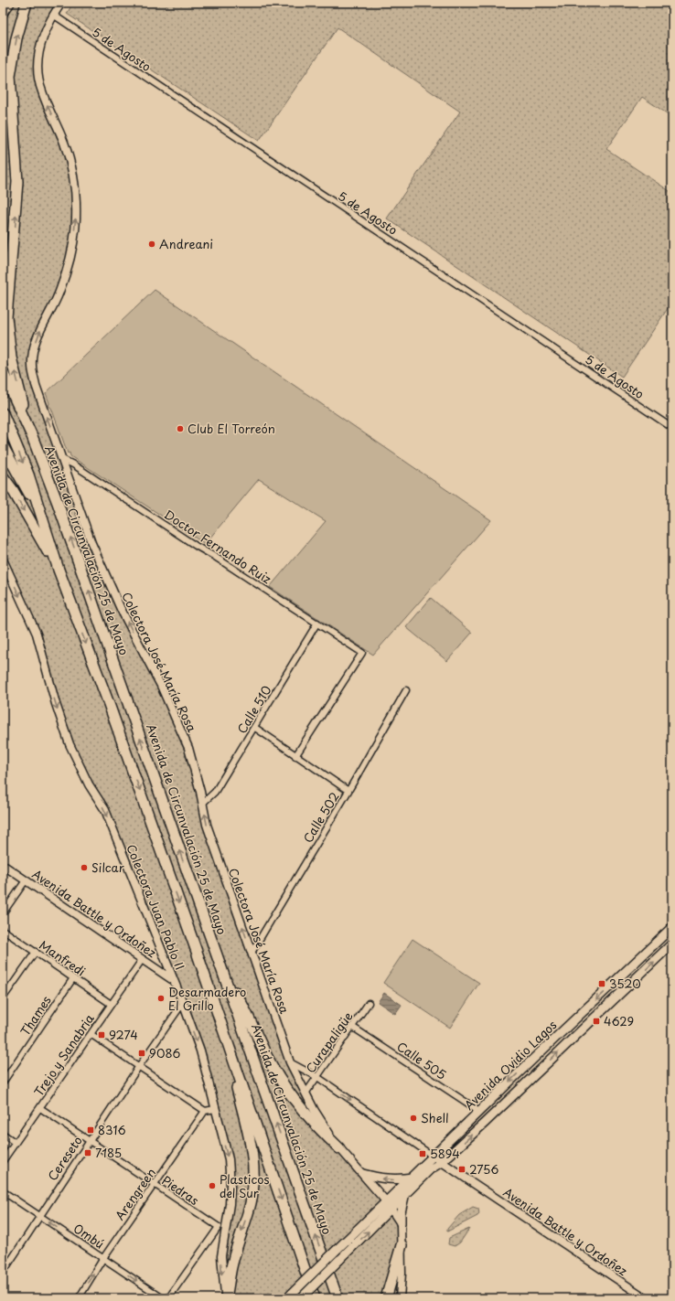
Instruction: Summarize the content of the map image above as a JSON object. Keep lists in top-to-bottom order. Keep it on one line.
{"streets":{"highway":["Avenida de Circunvalación 25 de Mayo"],"main road":["Colectora José María Rosa","Colectora Juan Pablo II","Avenida Battle y Ordoñez","Avenida Ovidio Lagos"],"street":["5 de Agosto","Doctor Fernando Ruiz","Calle 510","Calle 502","Manfredi","Thames","Curapaligüe","Trejo y Sanabria","Calle 505","Cereseto","Piedras","Arengreen","Ombú"]},"crossings":[["5 de Agosto","Colectora José María Rosa"],["Doctor Fernando Ruiz","Colectora José María Rosa"],["Doctor Fernando Ruiz","Calle 510"],["Colectora José María Rosa","Calle 510"],["Colectora José María Rosa","Calle 502"],["Colectora José María Rosa","Avenida Battle y Ordoñez"],["Colectora José María Rosa","Curapaligüe"],["Colectora José María Rosa","Avenida Ovidio Lagos"],["Colectora Juan Pablo II","Avenida Battle y Ordoñez"],["Colectora Juan Pablo II","Cereseto"],["Colectora Juan Pablo II","Piedras"],["Avenida Battle y Ordoñez","Curapaligüe"],["Avenida Battle y Ordoñez","Trejo y Sanabria"],["Avenida Battle y Ordoñez","Avenida Ovidio Lagos"],["Manfredi","Thames"],["Manfredi","Trejo y Sanabria"],["Curapaligüe","Calle 505"],["Trejo y Sanabria","Piedras"],["Calle 505","Avenida Ovidio Lagos"],["Cereseto","Piedras"],["Cereseto","Ombú"],["Piedras","Arengreen"],["Arengreen","Ombú"]],"one_way":["Colectora José María Rosa","Colectora Juan Pablo II"],"places":{"other":["Andreani","Club El Torreón","Silcar","Desarmadero El Grillo","Shell","Plasticos del Sur"],"transit":["3520","4629","9274","9086","8316","7185","5894","2756"]}}
